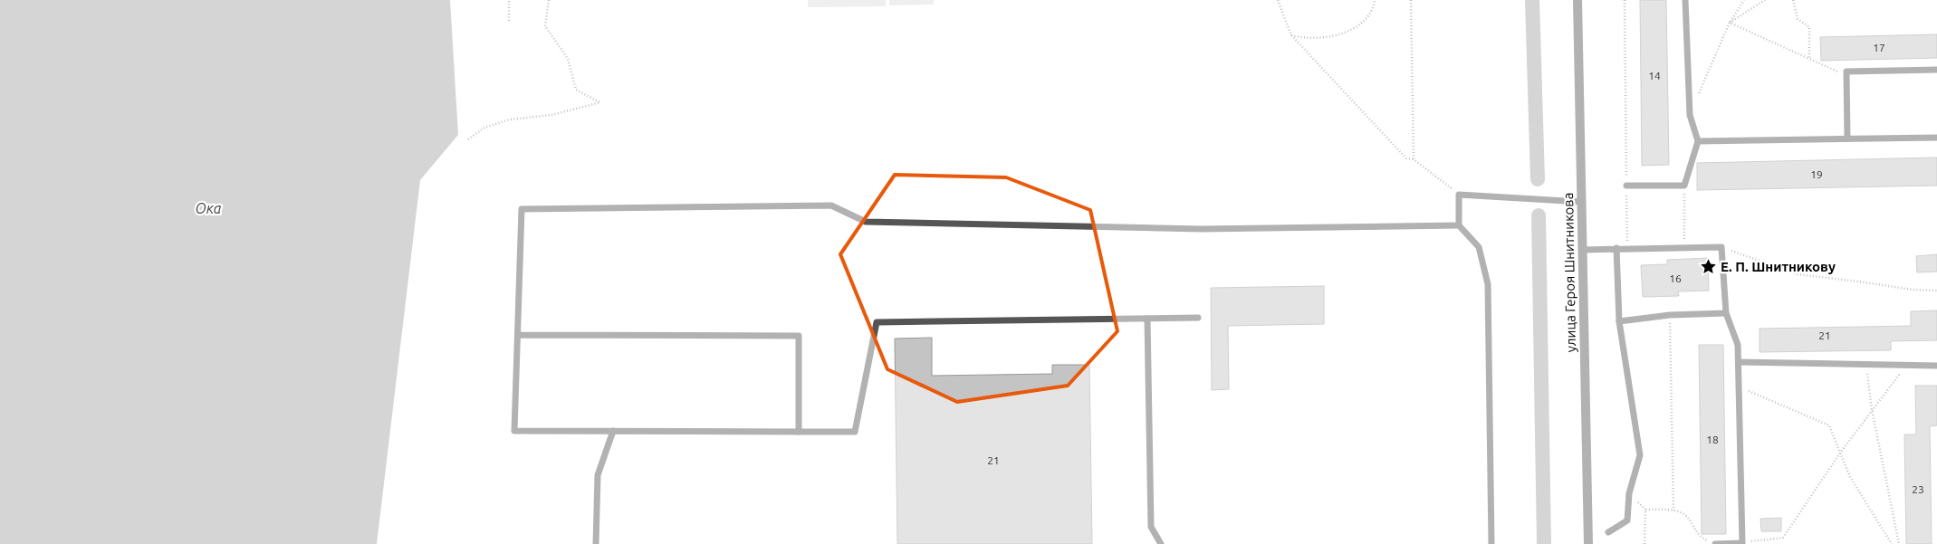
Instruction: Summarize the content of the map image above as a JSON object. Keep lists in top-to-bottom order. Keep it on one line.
{"streets":{"street":["улица Героя Шнитникова"]},"water":["Ока"],"places":{"place":["Е. П. Шнитникову"]},"house_numbers":["17","14","19","16","21","18","21","23"]}
